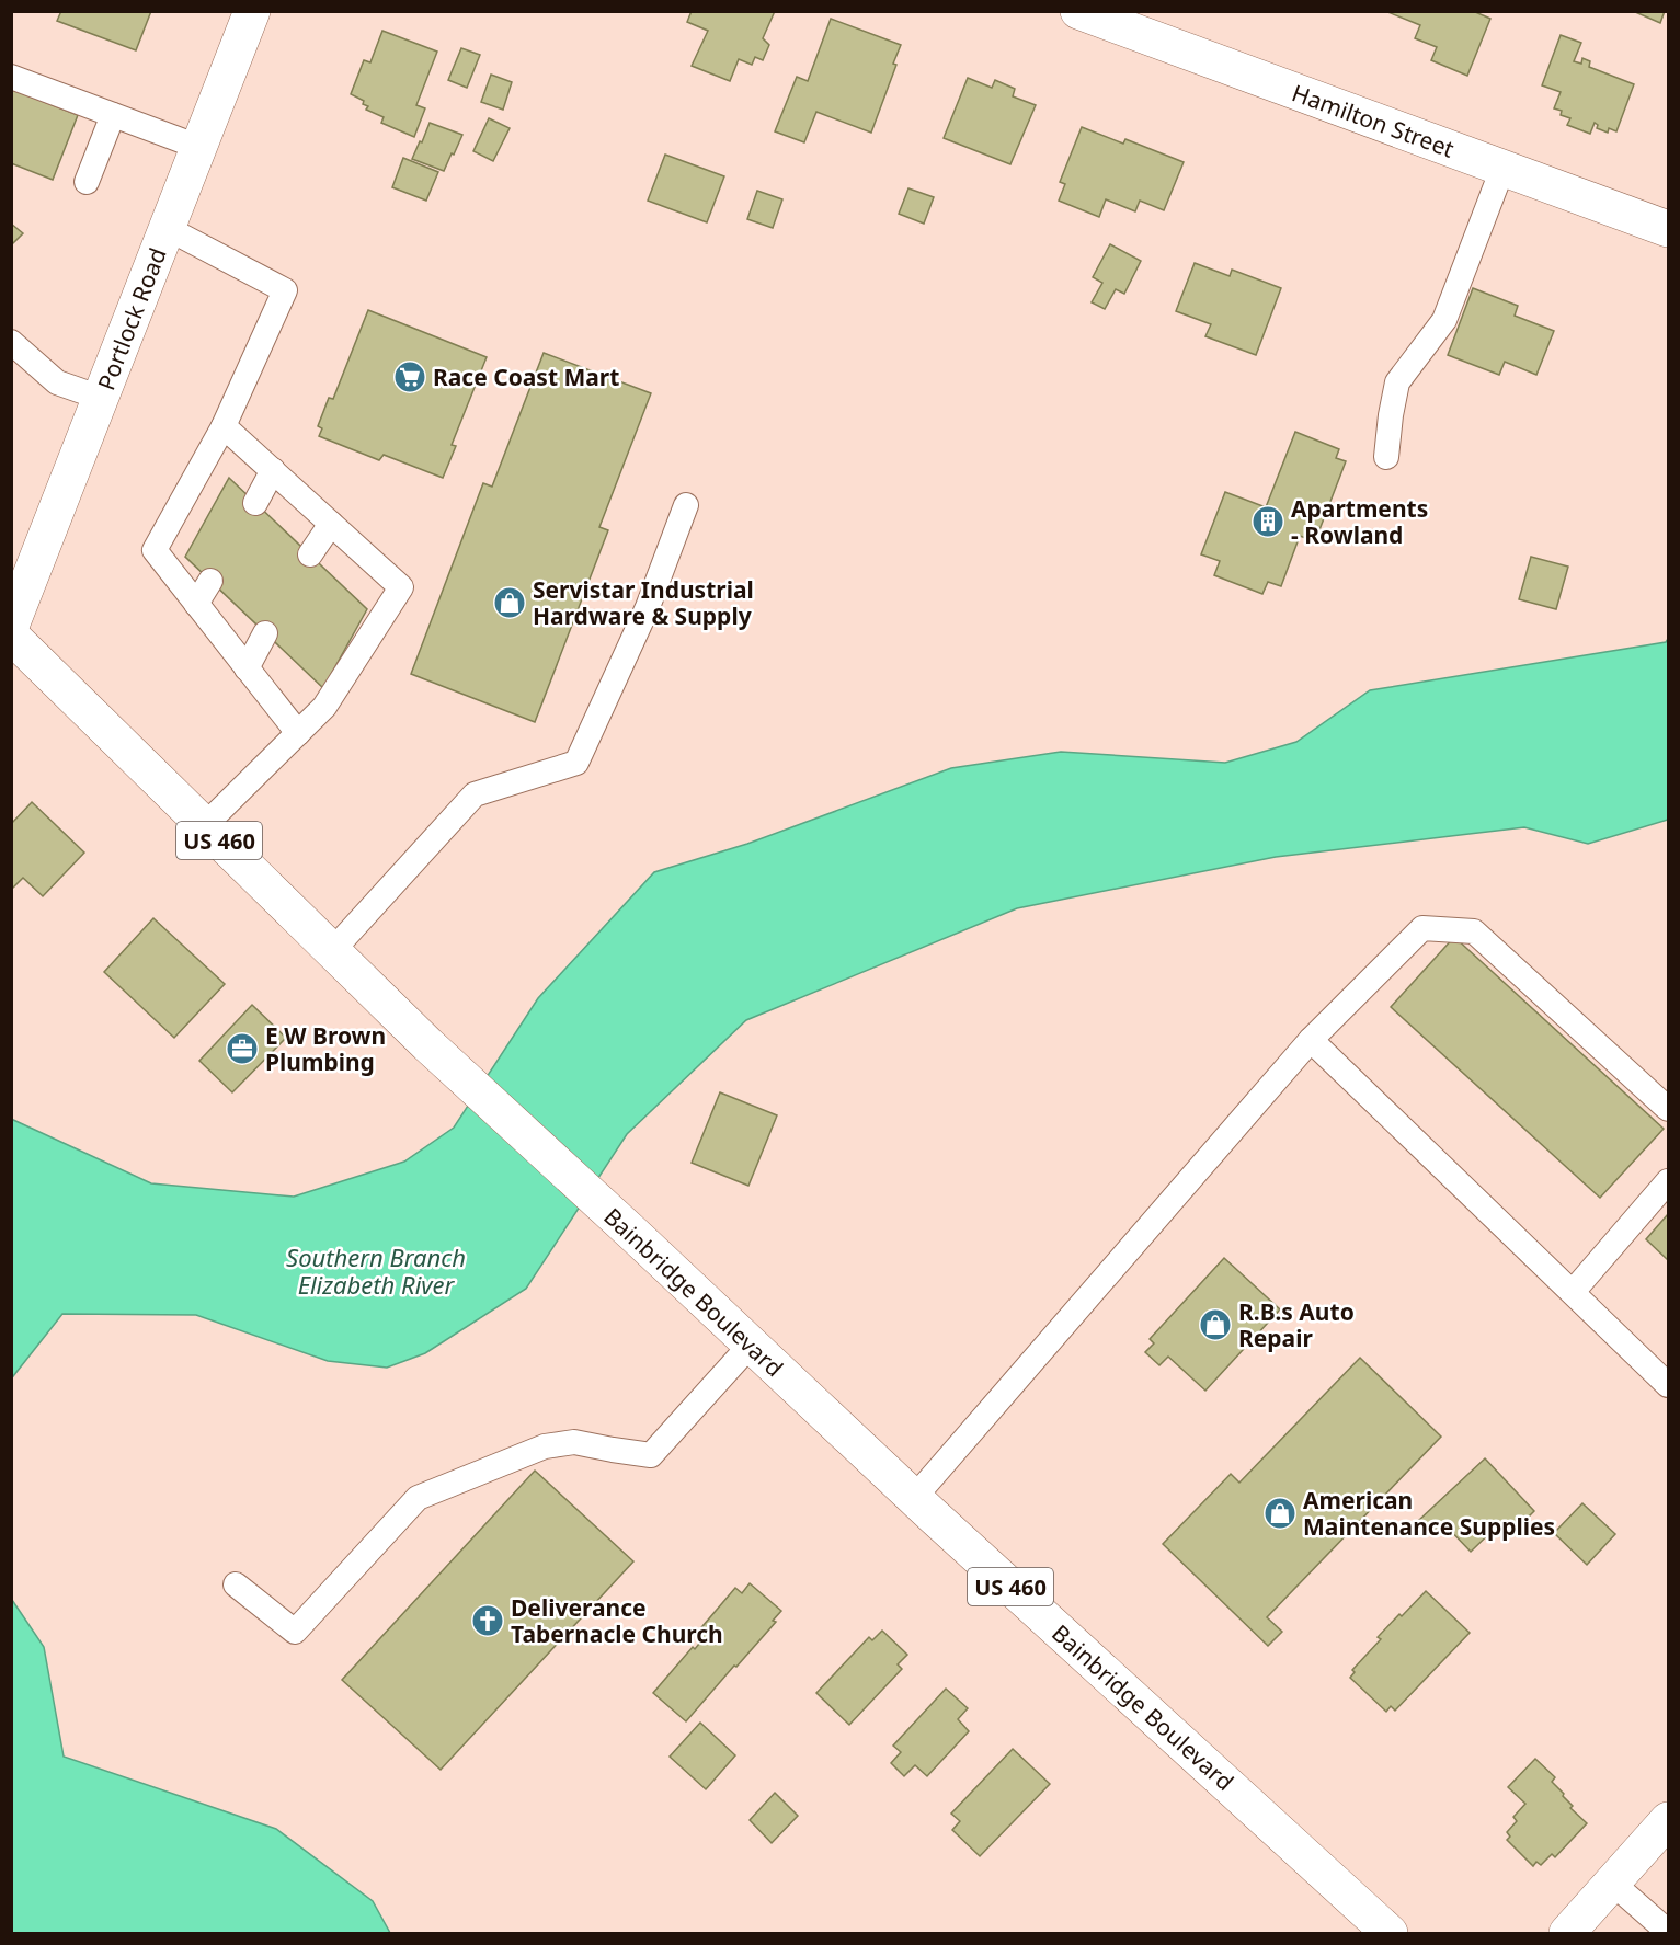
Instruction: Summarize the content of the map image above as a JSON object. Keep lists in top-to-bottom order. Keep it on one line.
{"streets":{"main road":["Hamilton Street","Portlock Road","US 460","Bainbridge Boulevard"]},"water":["Southern Branch Elizabeth River"],"places":{"supermarket":["Race Coast Mart"],"building":["Apartments - Rowland"],"shop":["Servistar Industrial Hardware & Supply","R.B.s Auto Repair","American Maintenance Supplies"],"office":["E W Brown Plumbing"],"church":["Deliverance Tabernacle Church"]}}
